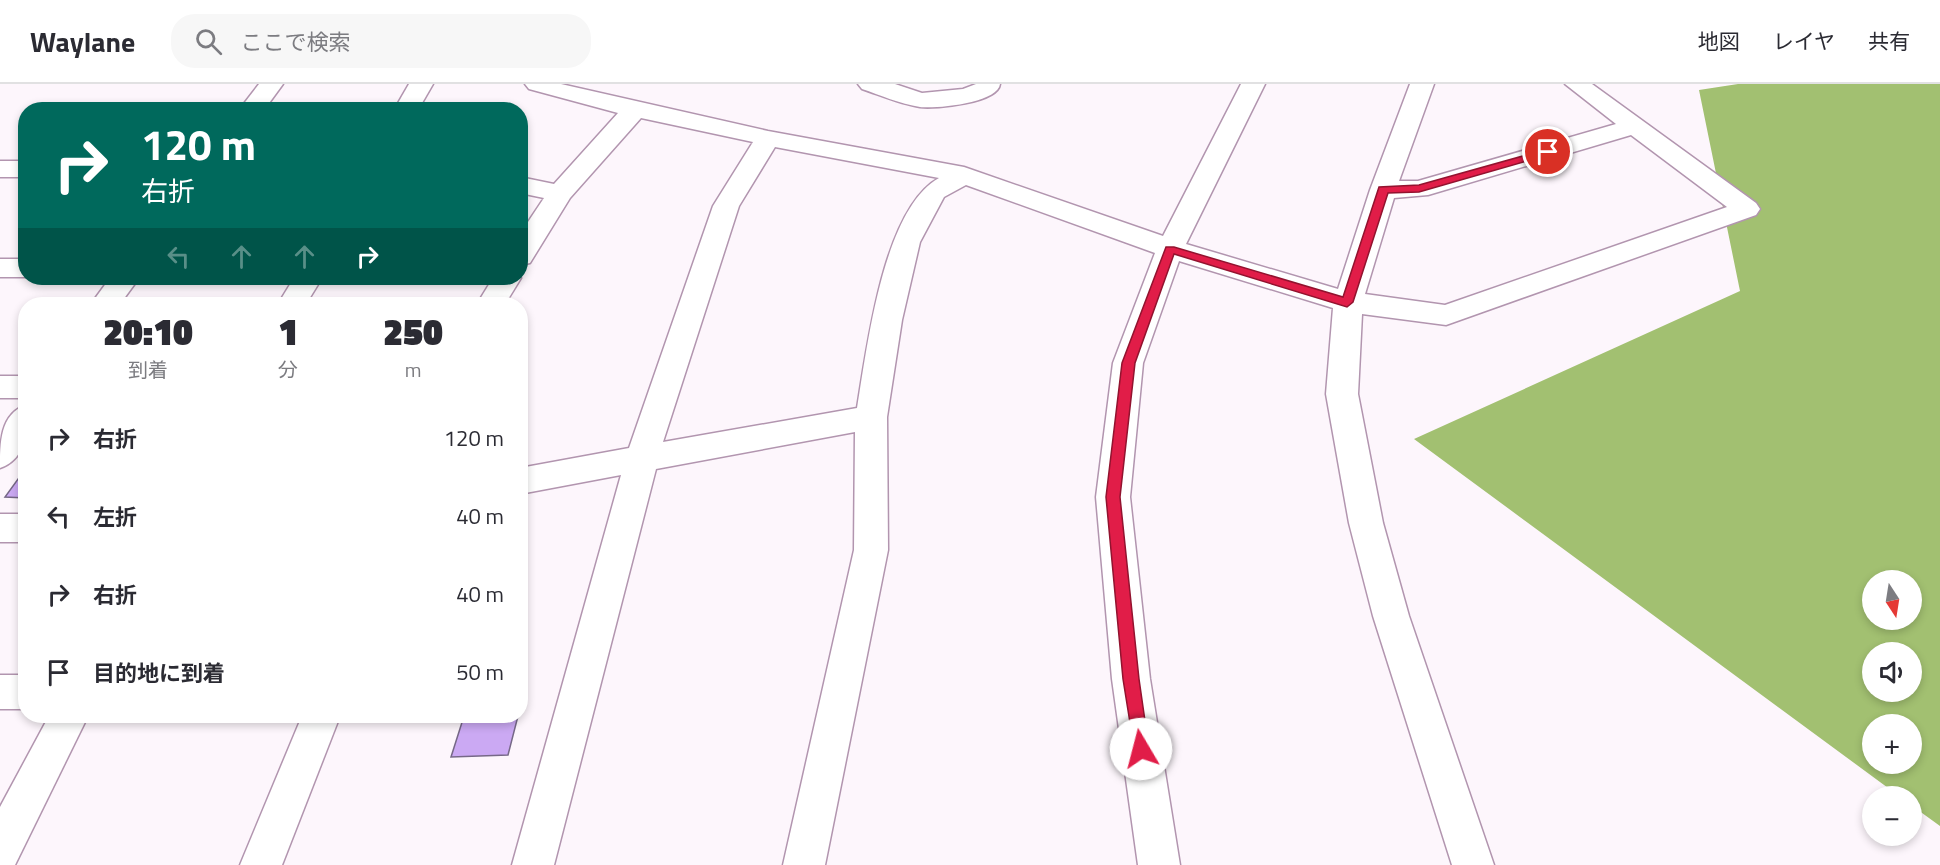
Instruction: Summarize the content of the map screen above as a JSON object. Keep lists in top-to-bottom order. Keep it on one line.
{"north":"bottom","page":{"header":"Waylane","search":"ここで検索","nav":["地図","レイヤ","共有"],"turn":["120 m","右折"],"eta":["20:10","到着","1","分","250","m"],"list":[{"name":"右折","value":"120 m"},{"name":"左折","value":"40 m"},{"name":"右折","value":"40 m"},{"name":"目的地に到着","value":"50 m"}],"map_buttons":["+","−"]}}
